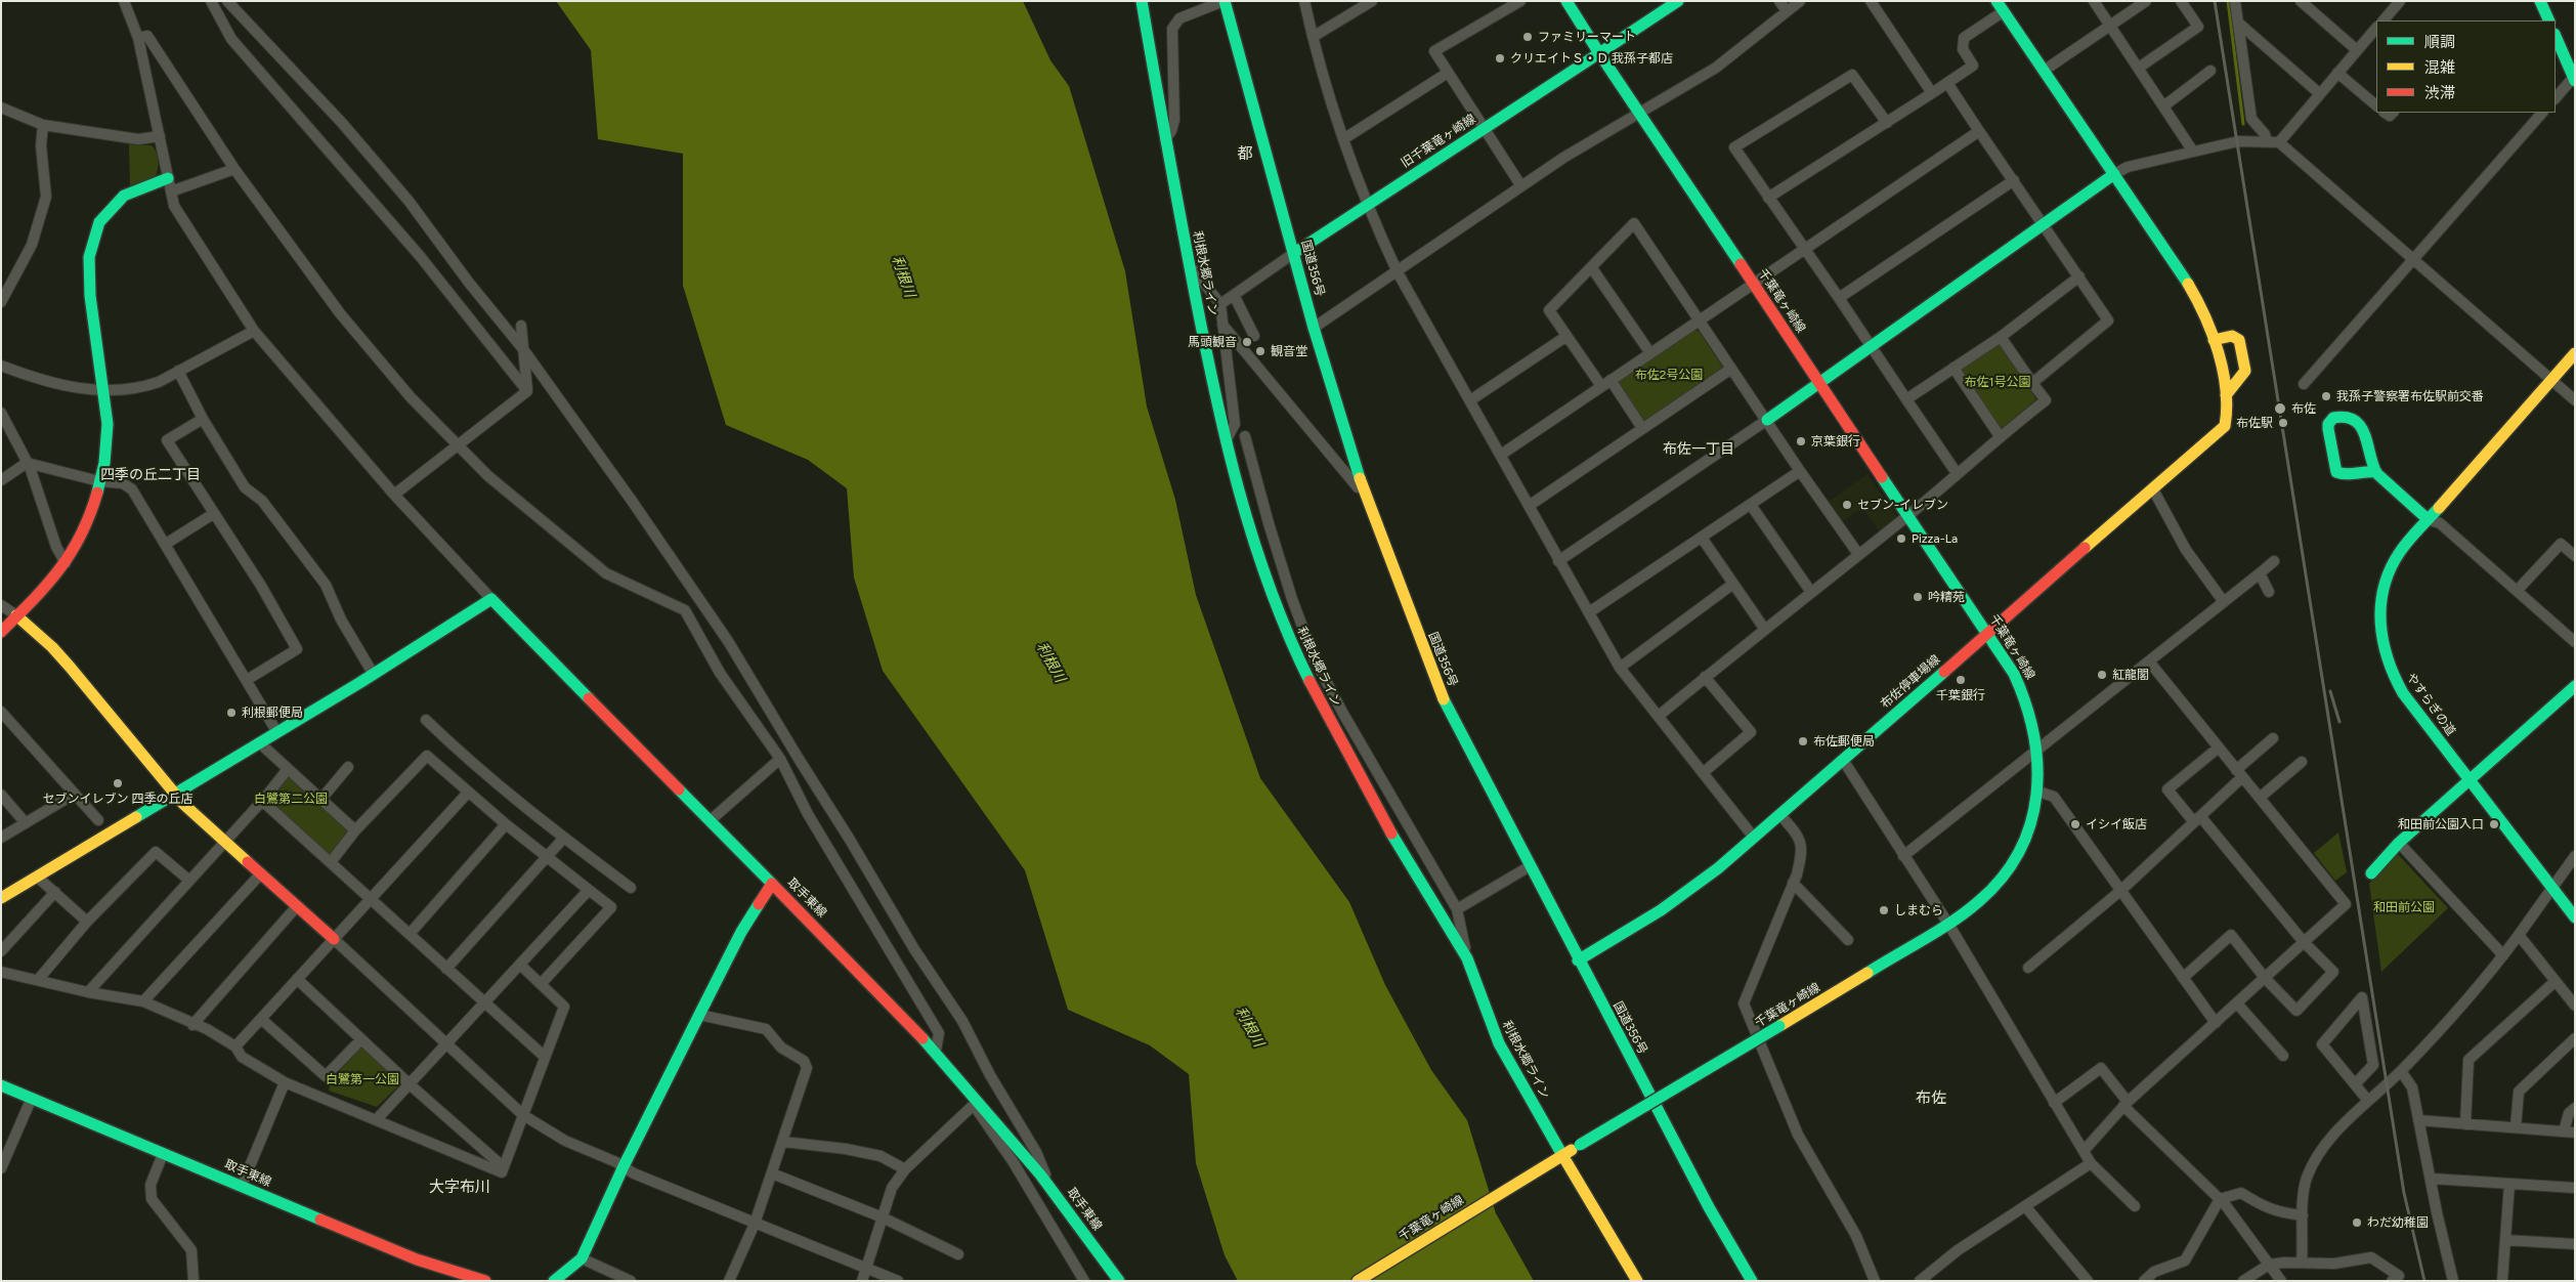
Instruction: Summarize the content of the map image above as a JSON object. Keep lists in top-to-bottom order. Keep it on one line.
{"streets":{"main road":["旧千葉竜ヶ崎線","国道356号","利根水郷ライン","千葉竜ヶ崎線","布佐停車場線","やすらぎの道","取手東線"]},"crossings":[["旧千葉竜ヶ崎線","国道356号"],["旧千葉竜ヶ崎線","千葉竜ヶ崎線"],["国道356号","布佐停車場線"],["利根水郷ライン","千葉竜ヶ崎線"],["千葉竜ヶ崎線","布佐停車場線"]],"districts":["都","布佐一丁目","四季の丘二丁目","布佐","大字布川"],"water":["利根川"],"parks":["布佐2号公園","布佐1号公園","白鷺第二公園","和田前公園","白鷺第一公園"],"places":["ファミリーマート","クリエイトＳ・Ｄ 我孫子都店","馬頭観音","観音堂","我孫子警察署布佐駅前交番","布佐","布佐駅","京葉銀行","セブン-イレブン","Pizza-La","吟精苑","紅龍閣","千葉銀行","利根郵便局","布佐郵便局","セブンイレブン 四季の丘店","イシイ飯店","和田前公園入口","しまむら","わだ幼稚園"],"legend":["順調","混雑","渋滞"]}
